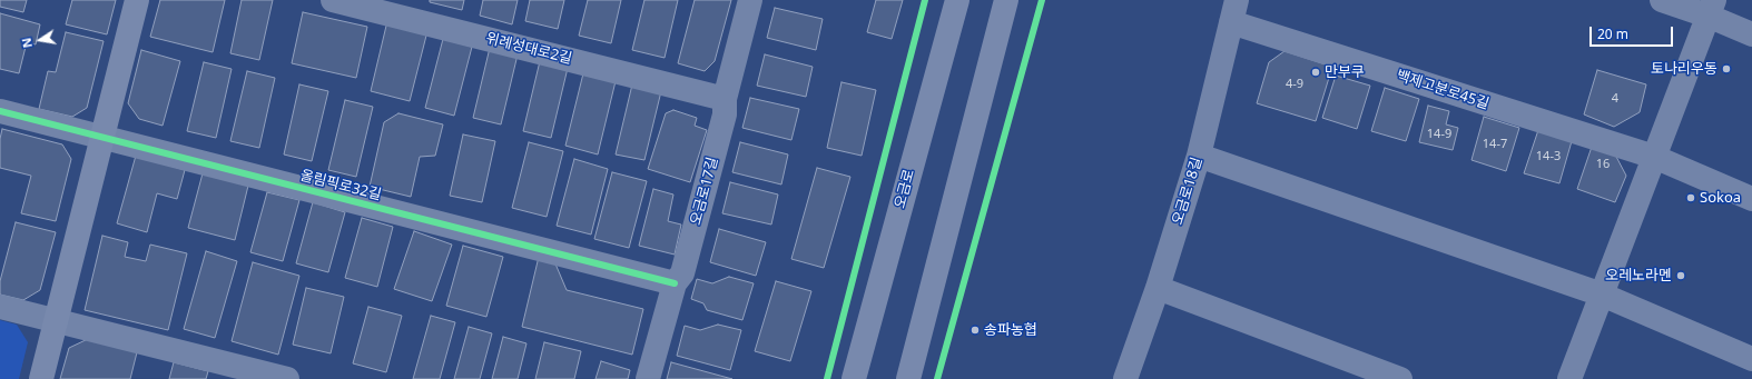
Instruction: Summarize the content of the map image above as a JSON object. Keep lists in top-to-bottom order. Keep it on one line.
{"streets":{"main road":["오금로"],"street":["위례성대로2길","백제고분로45길","올림픽로32길","오금로17길","오금로18길"]},"crossings":[["위례성대로2길","오금로17길"],["백제고분로45길","오금로18길"],["올림픽로32길","오금로17길"]],"places":["토나리우동","만부쿠","Sokoa","오레노라멘","송파농협"],"house_numbers":["4-9","4","14-9","14-7","14-3","16"],"scale_bar":"20 m","north":"left"}
